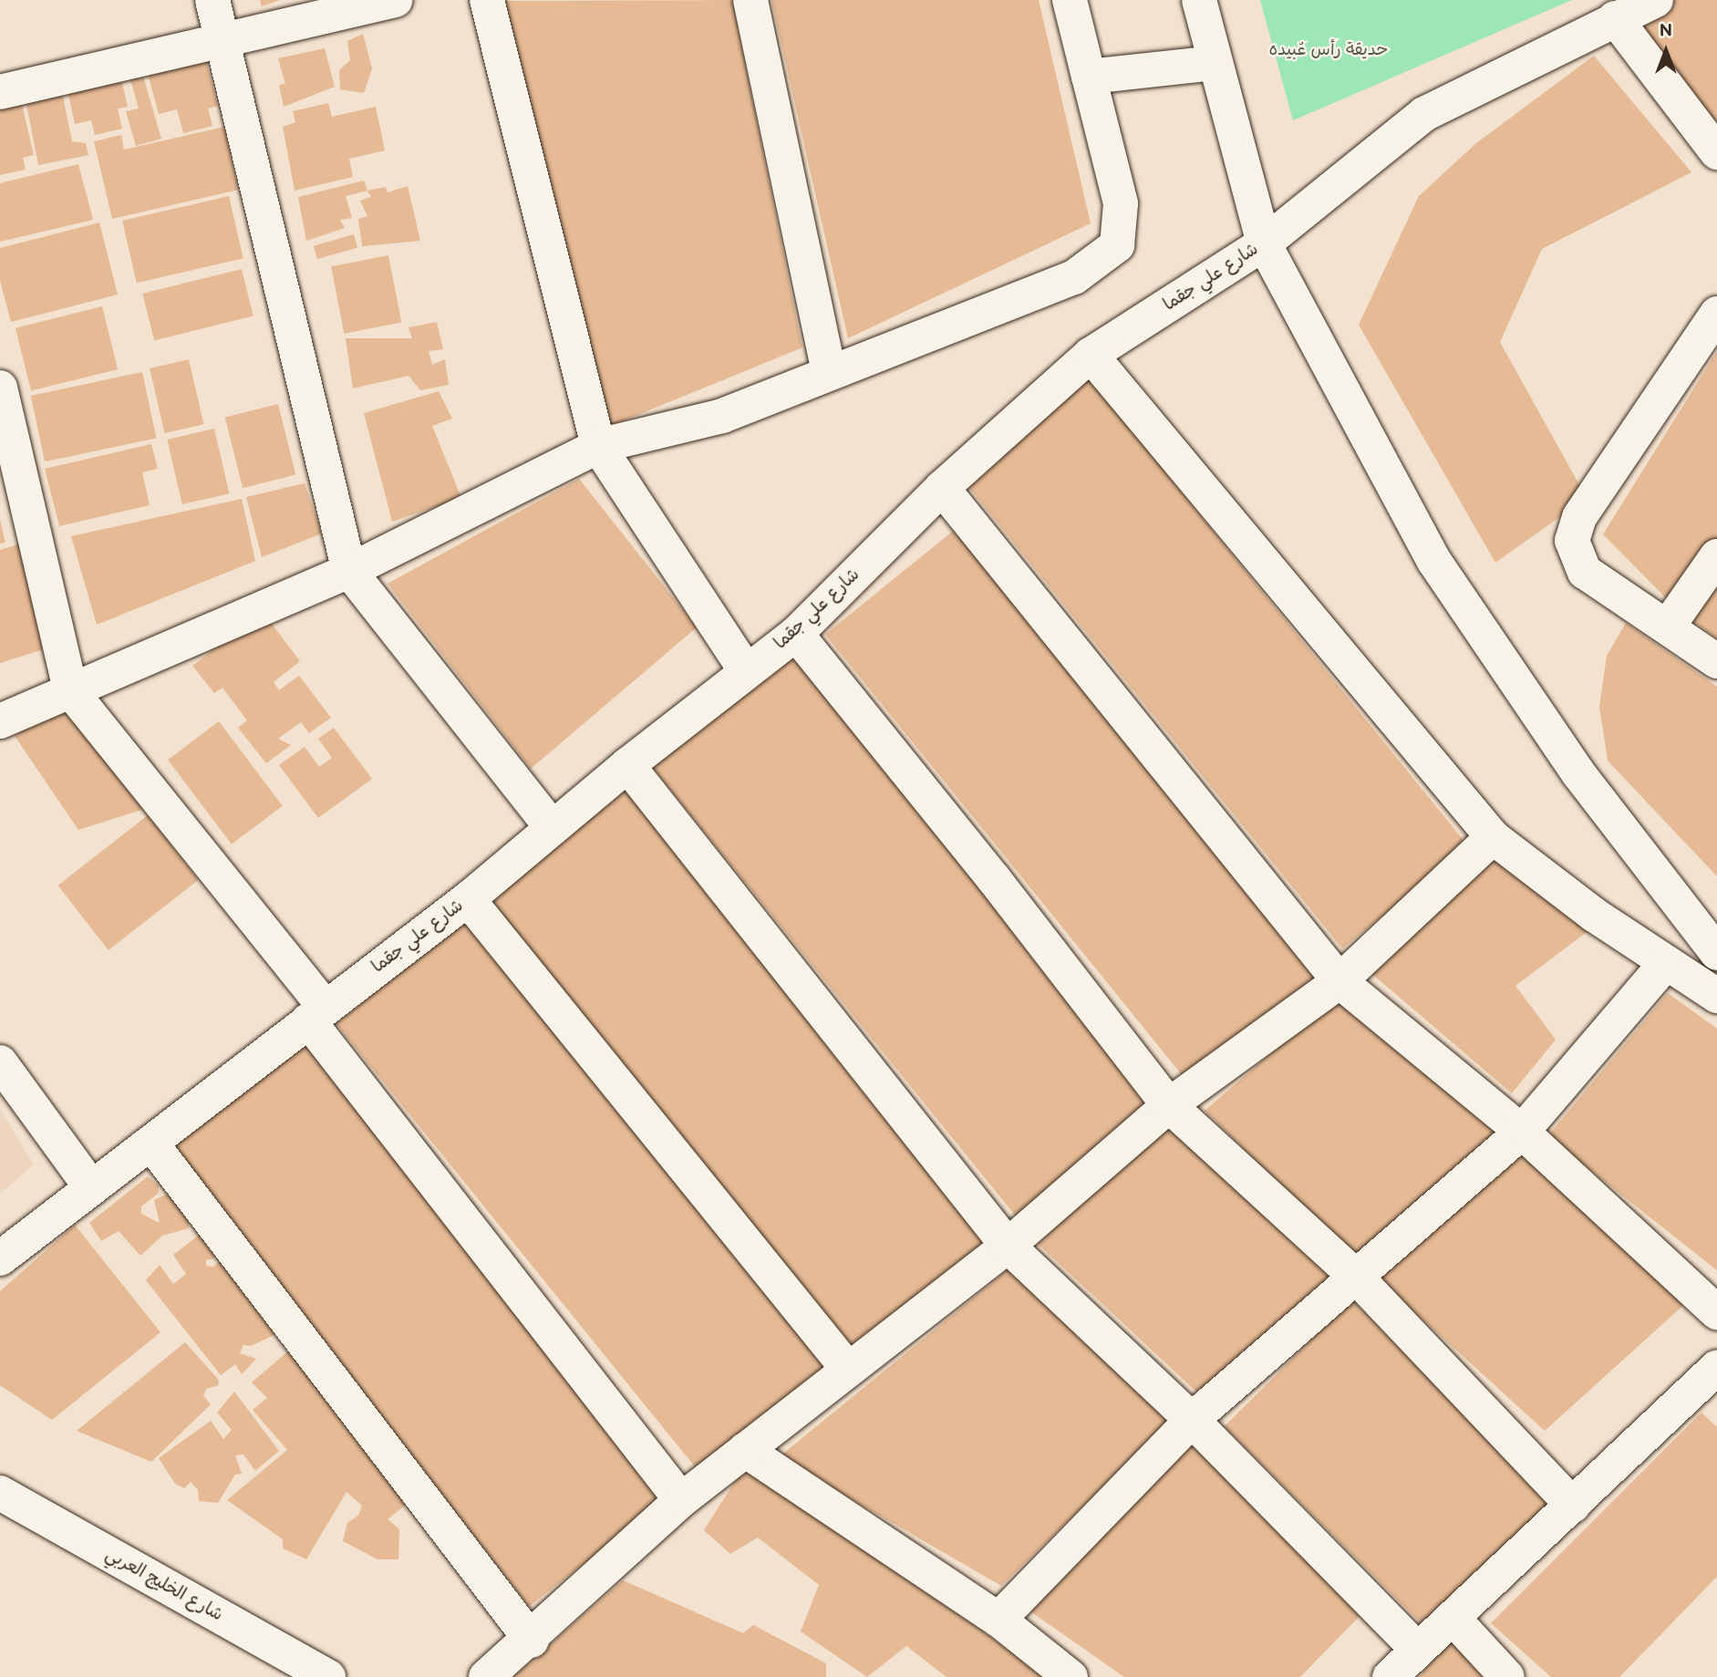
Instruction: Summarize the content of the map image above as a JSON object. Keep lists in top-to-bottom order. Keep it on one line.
{"streets":{"street":["شارع علي جقما","شارع الخليج العربي"]},"parks":["حديقة رأس عُبيده"],"north":"top"}
